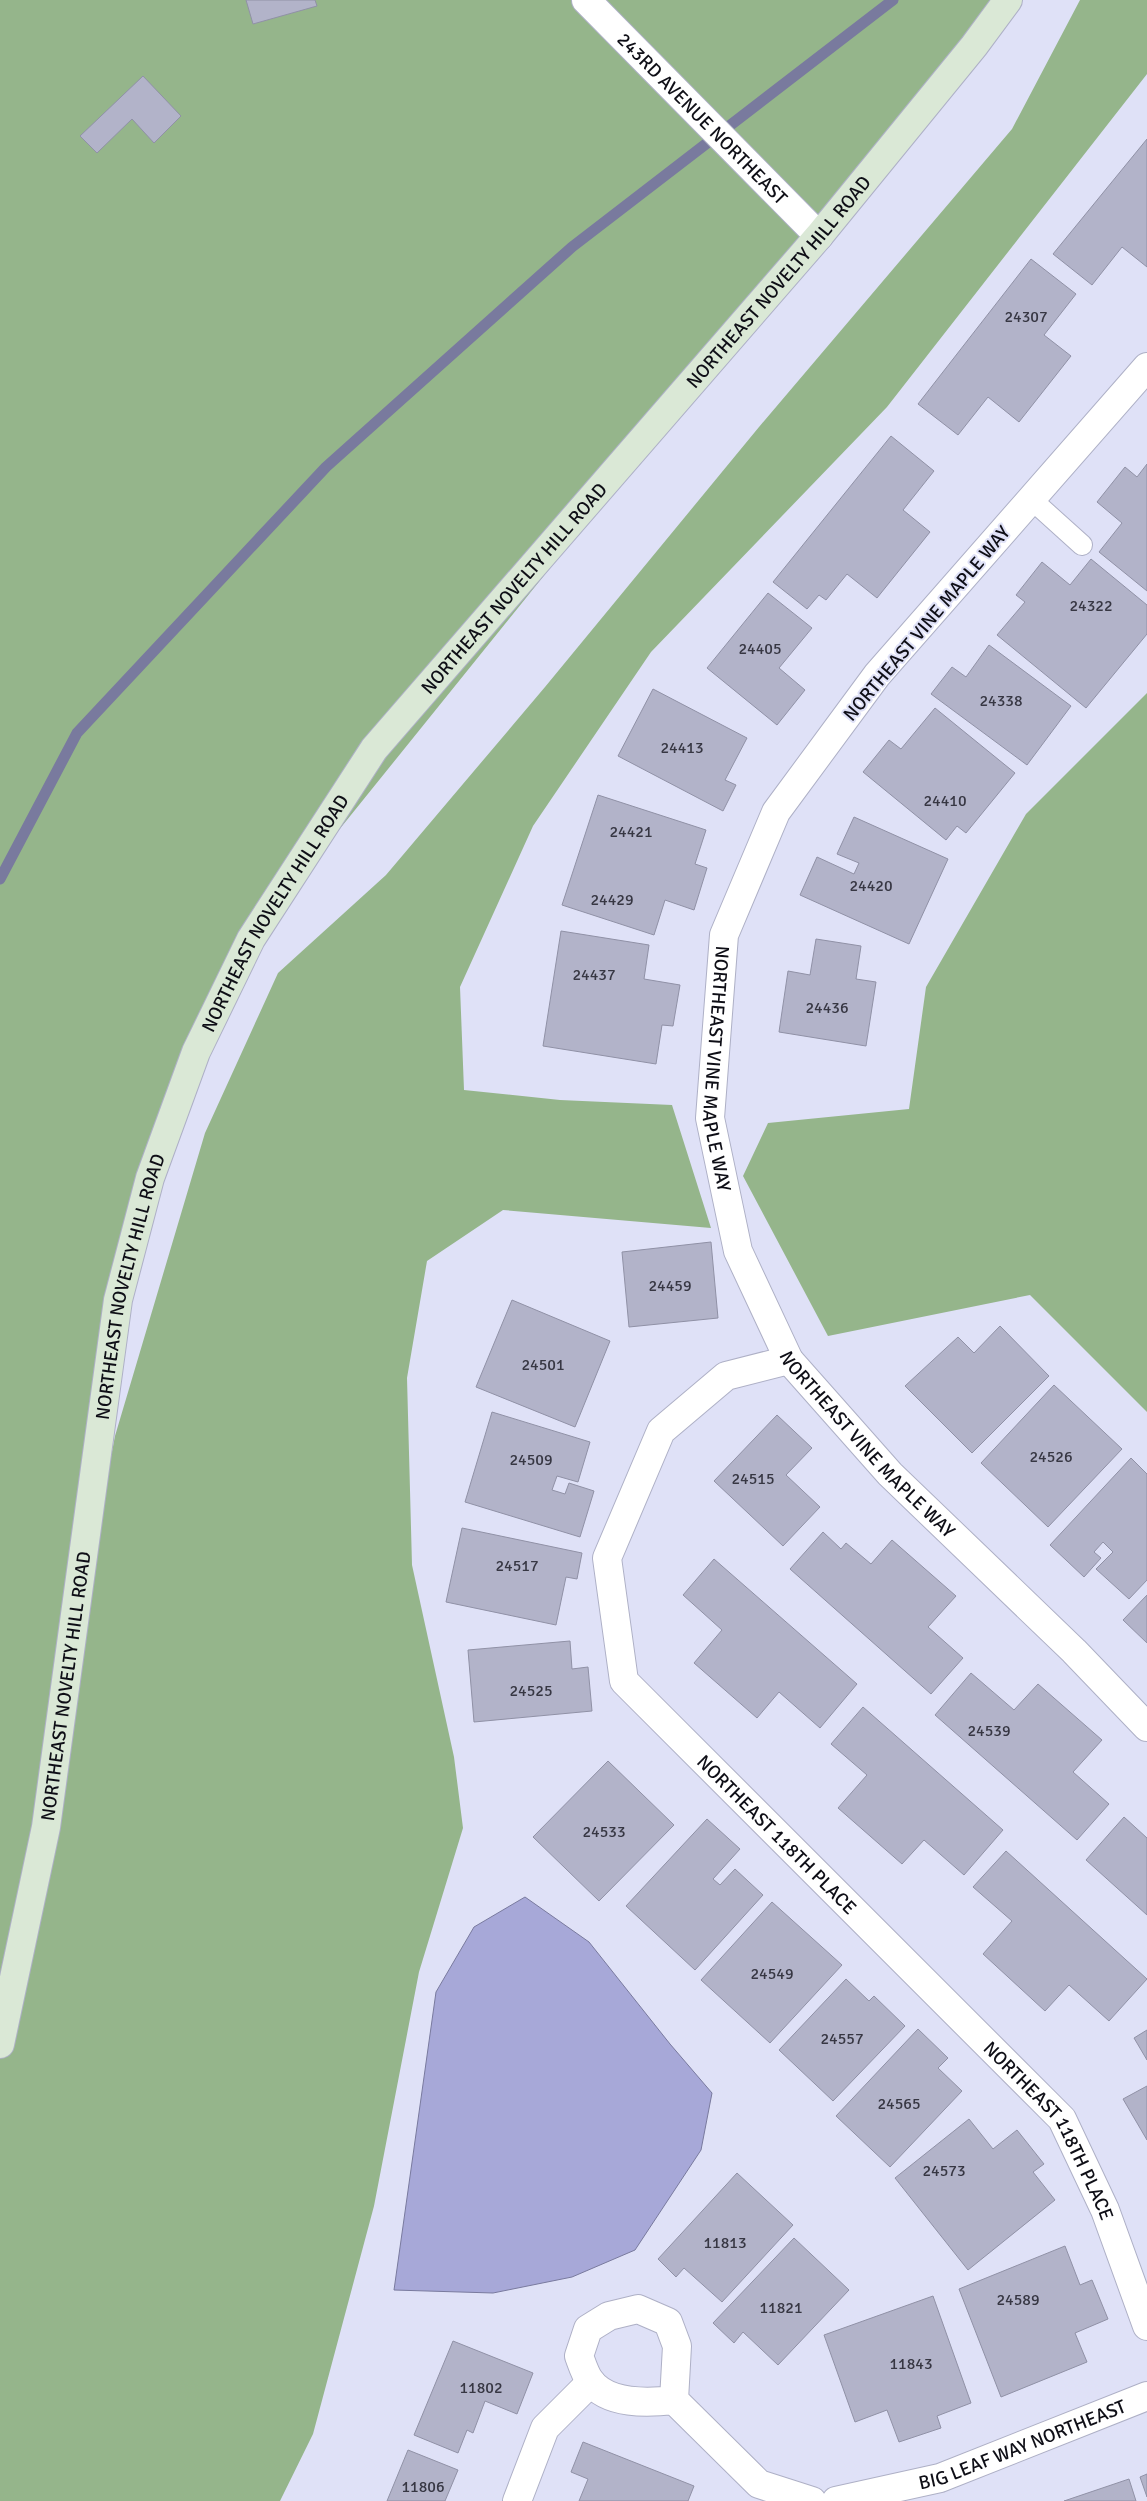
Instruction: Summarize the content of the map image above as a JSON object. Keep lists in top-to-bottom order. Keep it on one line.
{"streets":{"main road":["NORTHEAST NOVELTY HILL ROAD"],"street":["243RD AVENUE NORTHEAST","NORTHEAST VINE MAPLE WAY","NORTHEAST 118TH PLACE","BIG LEAF WAY NORTHEAST"]},"crossings":[["243RD AVENUE NORTHEAST","NORTHEAST NOVELTY HILL ROAD"],["NORTHEAST VINE MAPLE WAY","NORTHEAST 118TH PLACE"]],"house_numbers":["24307","24322","24405","24338","24413","24410","24421","24420","24429","24437","24436","24459","24501","24526","24509","24515","24517","24525","24539","24533","24549","24557","24565","24573","11813","24589","11821","11843","11802","11806"]}
